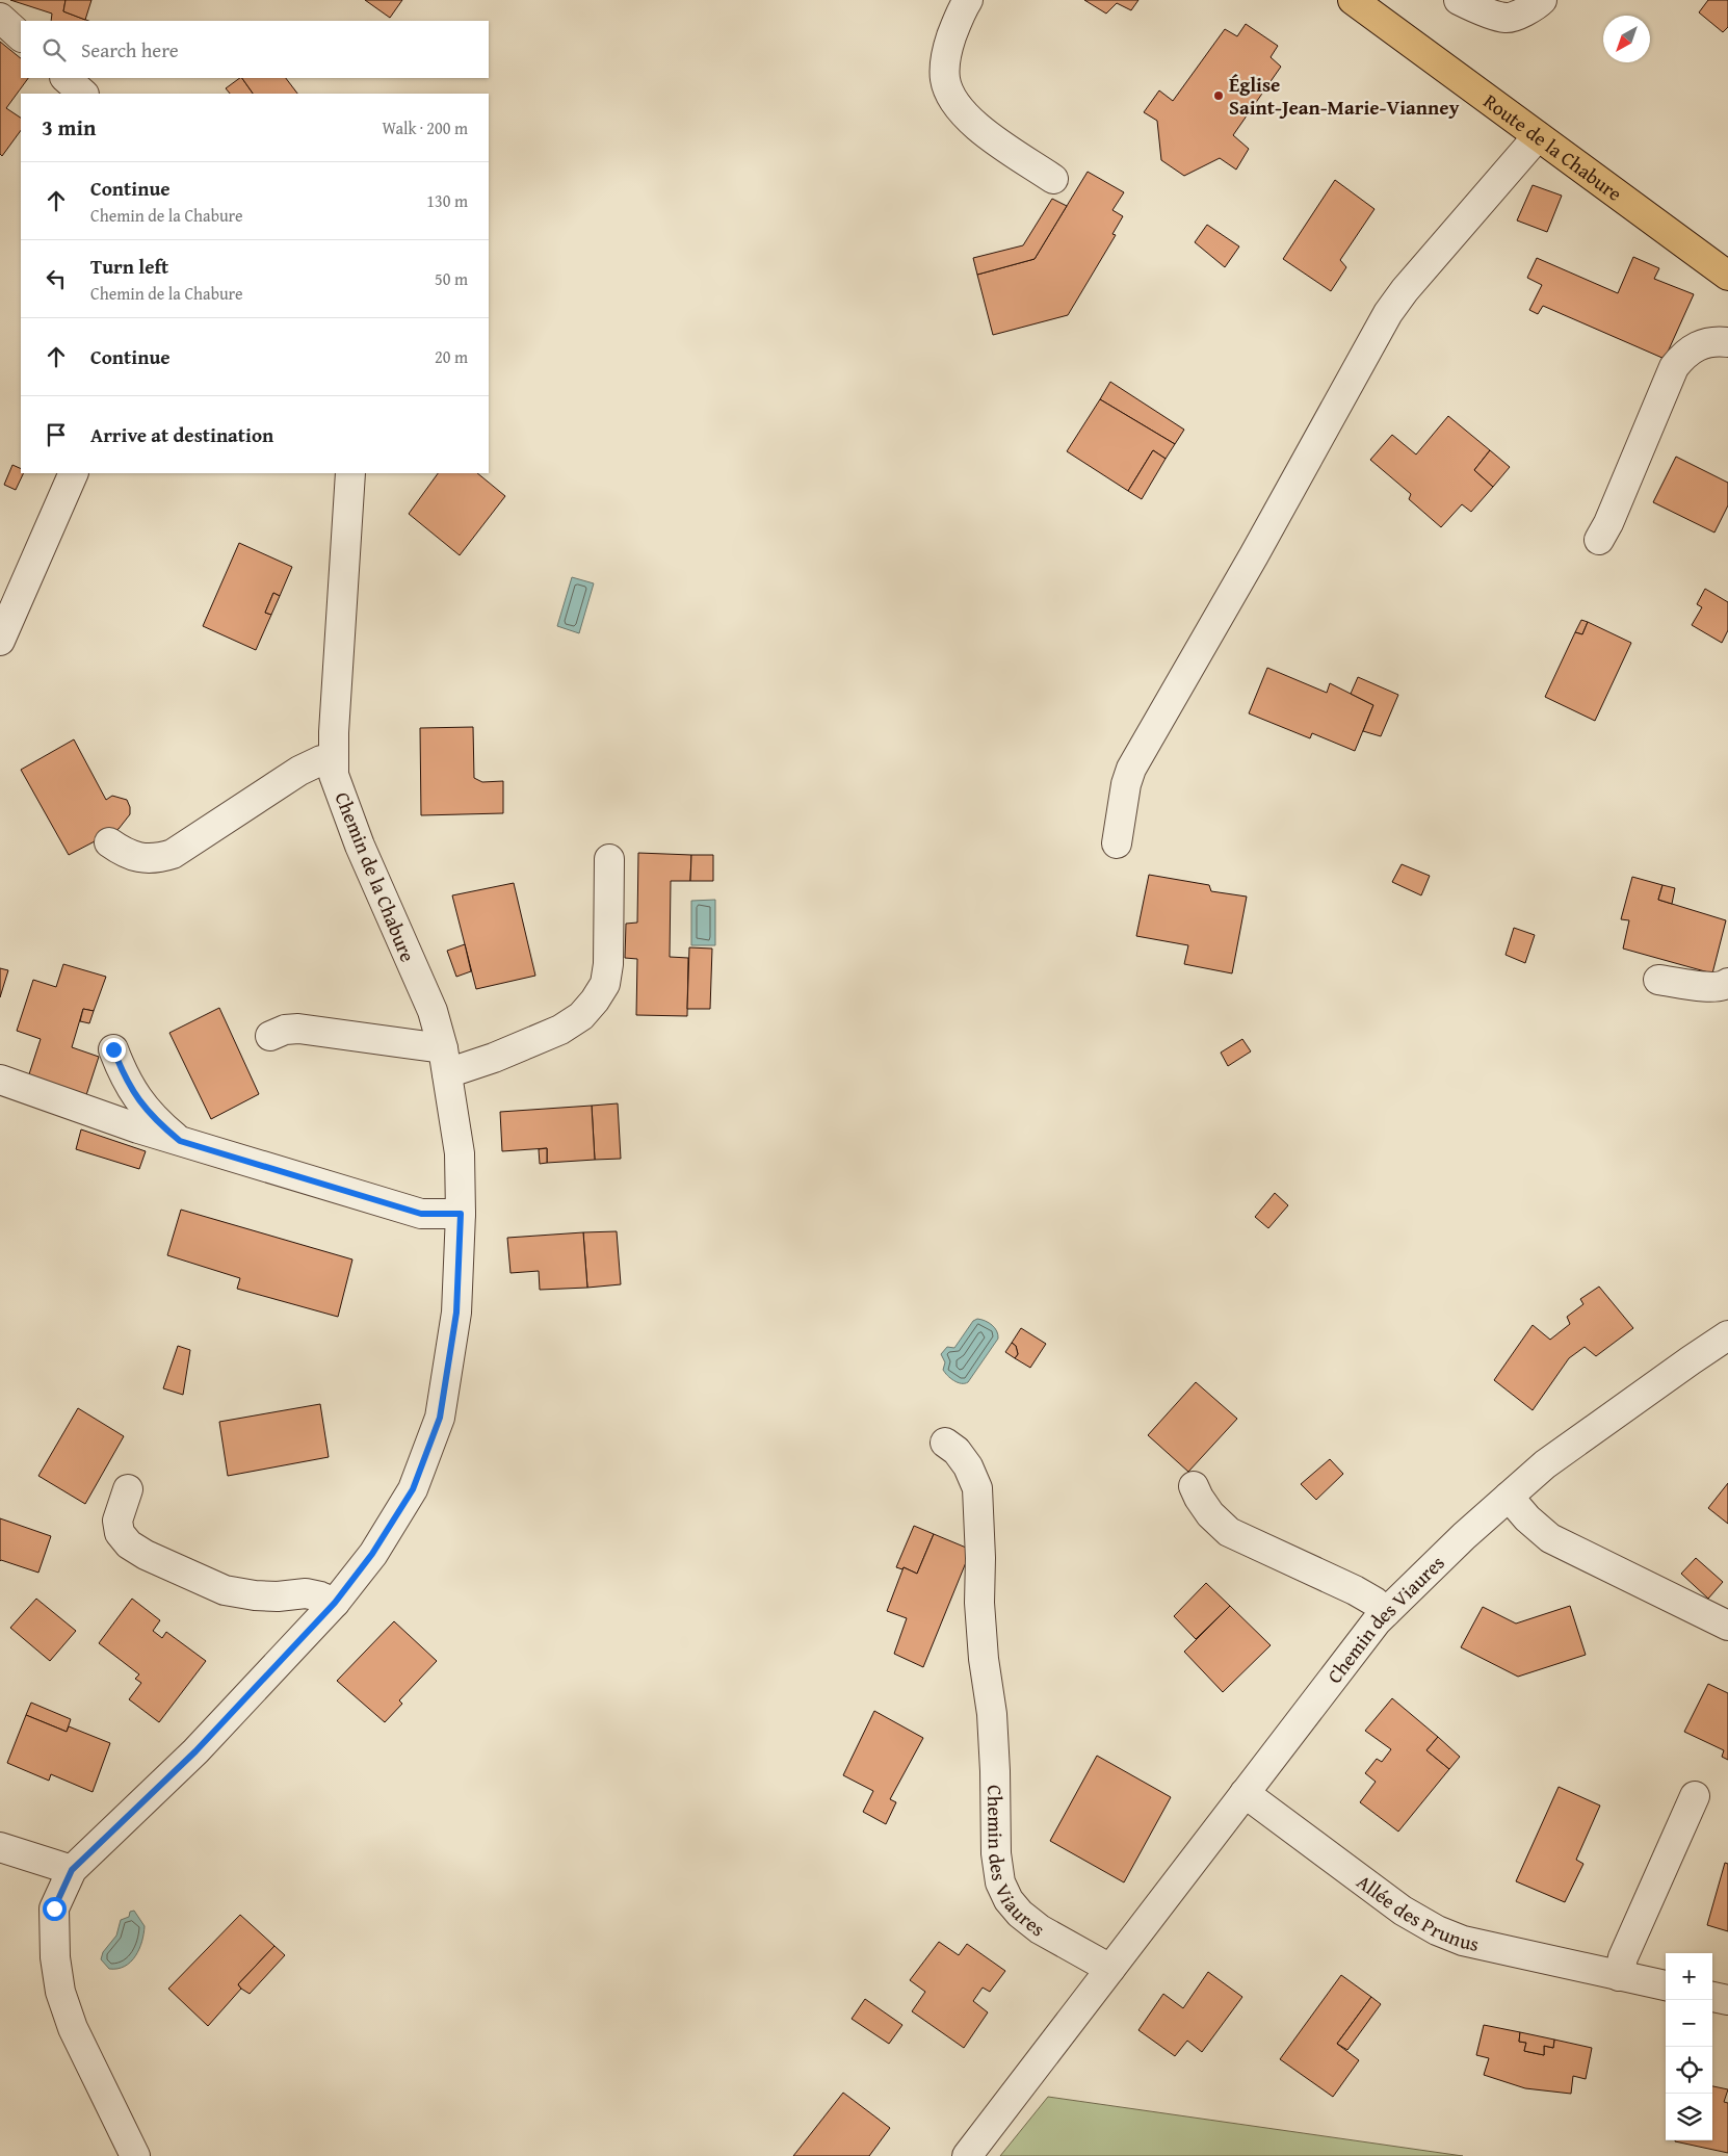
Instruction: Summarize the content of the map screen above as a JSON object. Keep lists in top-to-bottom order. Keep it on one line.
{"streets":{"main road":["Route de la Chabure"],"street":["Chemin de la Chabure","Chemin des Viaures","Allée des Prunus"]},"crossings":[["Chemin des Viaures","Allée des Prunus"]],"places":["Église Saint-Jean-Marie-Vianney"],"north":"bottom left","page":{"search":"Search here","heading":["3 min","Walk · 200 m"],"list":[["Continue","Chemin de la Chabure","130 m"],["Turn left","Chemin de la Chabure","50 m"],["Continue","20 m"],"Arrive at destination"],"map_buttons":["+","−"]}}
